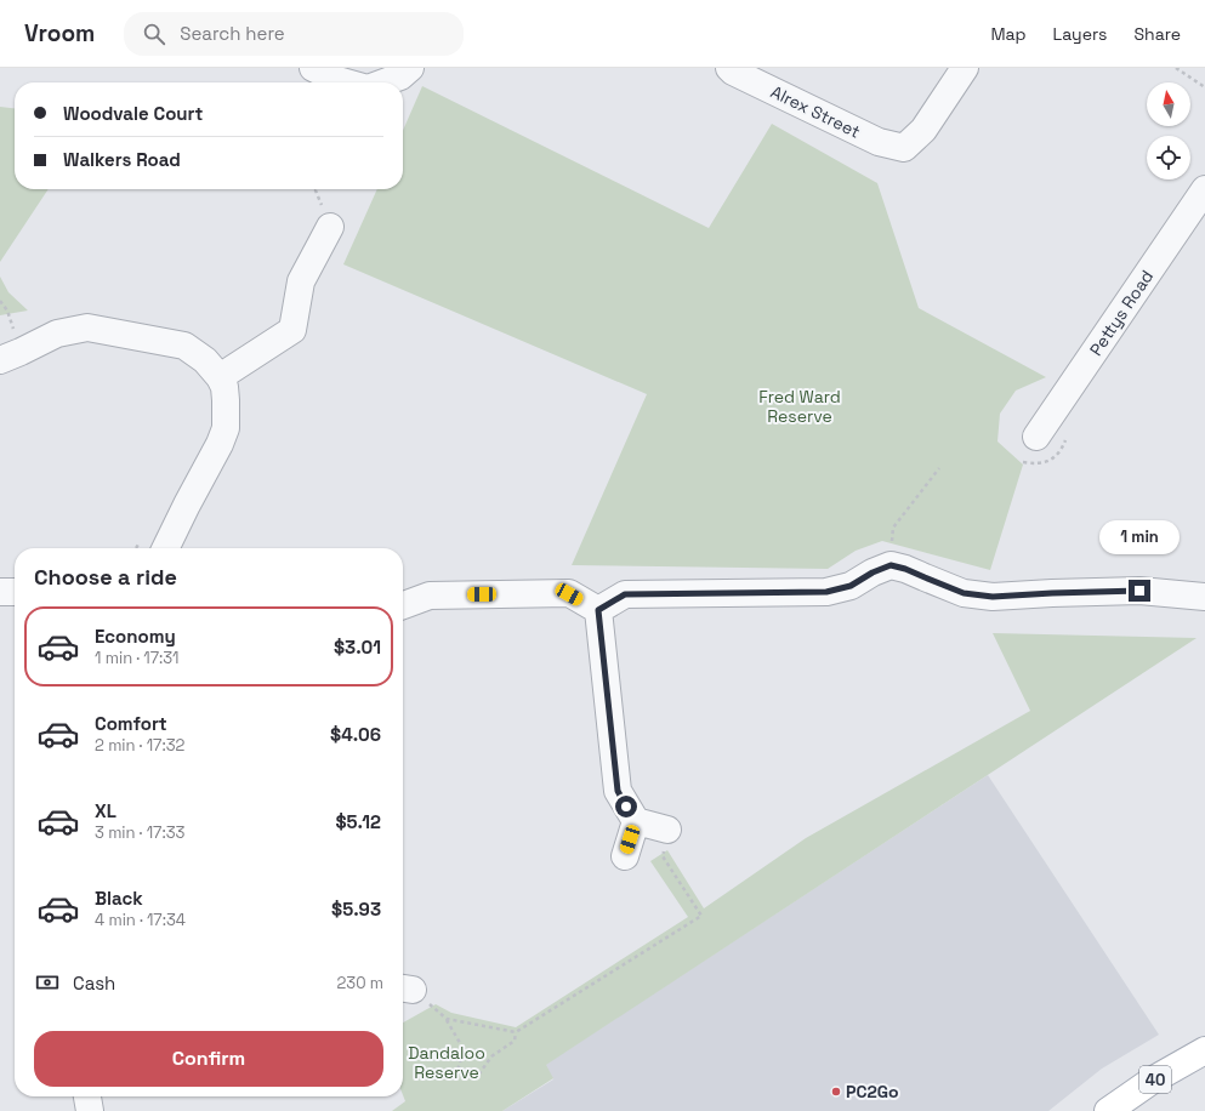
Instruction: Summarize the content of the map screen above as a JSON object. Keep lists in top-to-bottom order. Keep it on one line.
{"streets":{"main road":["40"],"street":["Alrex Street","Pettys Road"]},"parks":["Fred Ward Reserve","Dandaloo Reserve"],"places":["PC2Go"],"north":"top","page":{"header":"Vroom","search":"Search here","nav":["Map","Layers","Share"],"banner":["Woodvale Court","Walkers Road"],"bubble":"1 min","heading":"Choose a ride","list":[{"name":"Economy","note":"1 min · 17:31","value":"$3.01"},{"name":"Comfort","note":"2 min · 17:32","value":"$4.06"},{"name":"XL","note":"3 min · 17:33","value":"$5.12"},{"name":"Black","note":"4 min · 17:34","value":"$5.93"}],"pay":["Cash","230 m"],"buttons":"Confirm"}}
